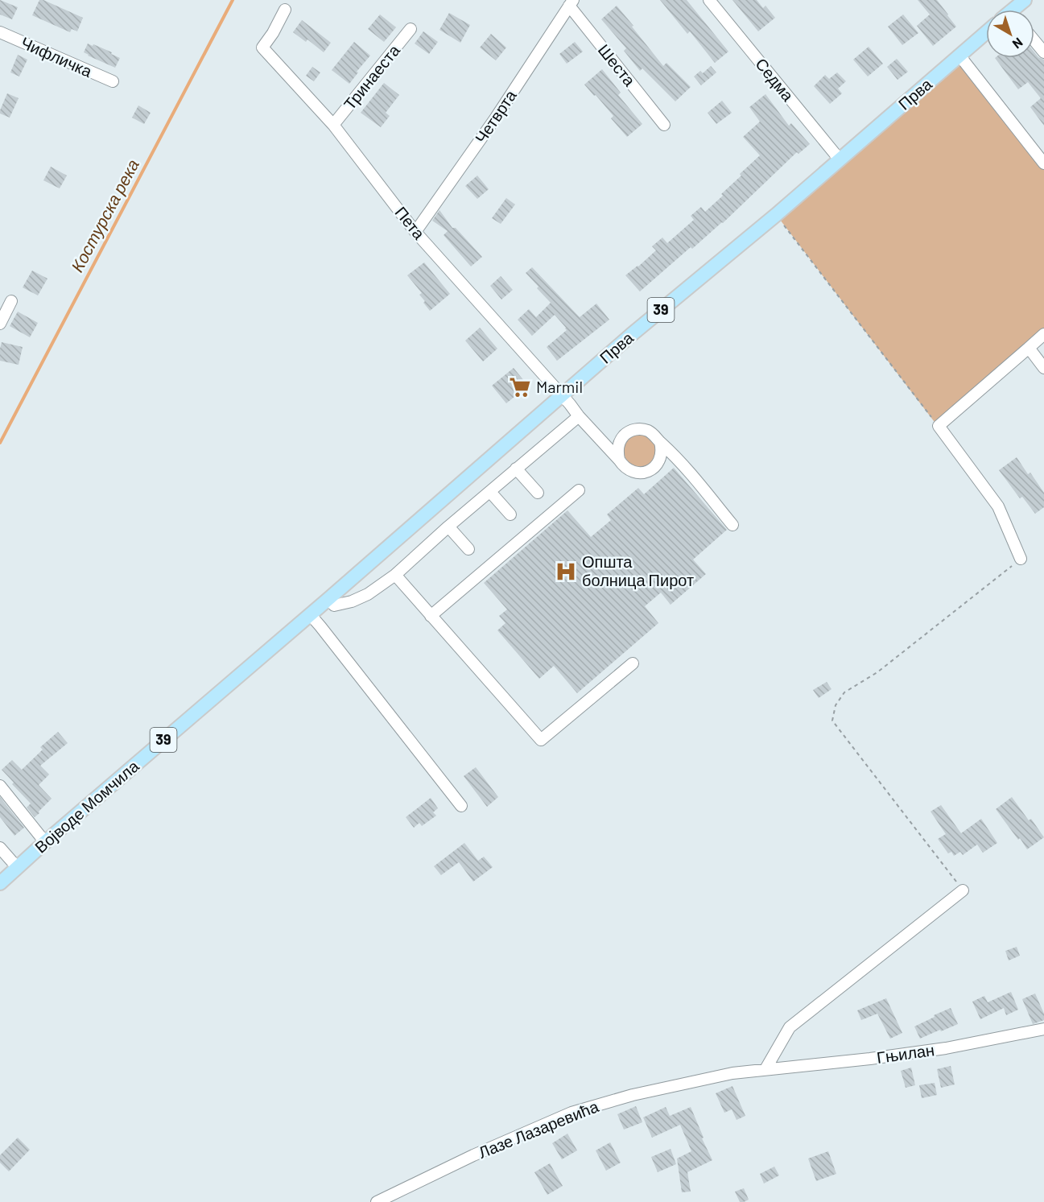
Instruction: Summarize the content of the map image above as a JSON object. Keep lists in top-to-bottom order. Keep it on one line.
{"streets":{"main road":["Прва","39","Војводе Момчила"],"street":["Чифличка","Шеста","Тринаеста","Седма","Четврта","Пета","Гњилан","Лазе Лазаревића"]},"crossings":[["Шеста","Четврта"],["Тринаеста","Пета"],["Седма","Прва"],["Прва","Пета"],["Прва","Војводе Момчила"],["Четврта","Пета"],["Гњилан","Лазе Лазаревића"]],"water":["Костурска река"],"places":{"supermarket":["Marmil"],"hospital":["Општа болница Пирот"]},"north":"bottom right"}
